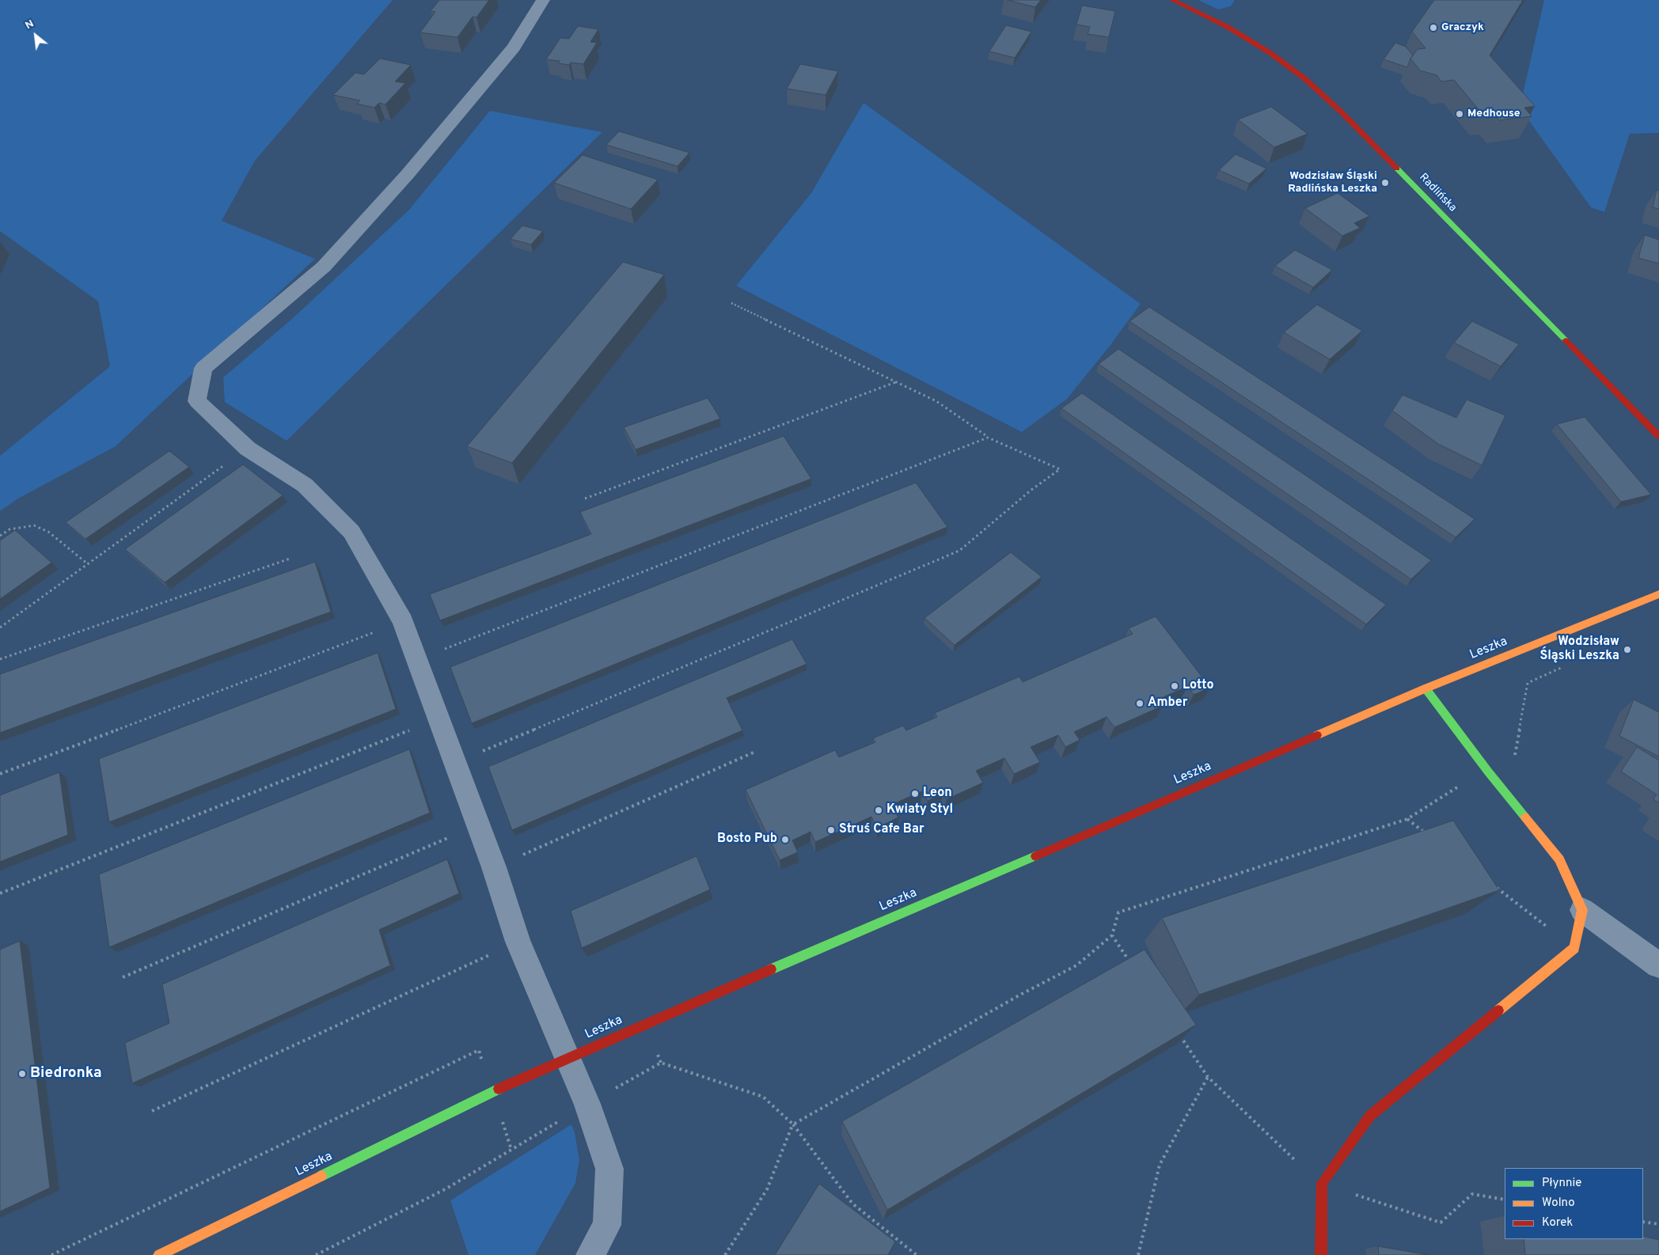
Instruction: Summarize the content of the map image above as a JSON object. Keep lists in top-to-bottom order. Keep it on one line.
{"streets":{"street":["Radlińska","Leszka"]},"places":["Graczyk","Medhouse","Wodzisław Śląski Radlińska Leszka","Wodzisław Śląski Leszka","Lotto","Amber","Leon","Kwiaty Styl","Struś Cafe Bar","Bosto Pub","Biedronka"],"legend":["Płynnie","Wolno","Korek"],"north":"top left"}
